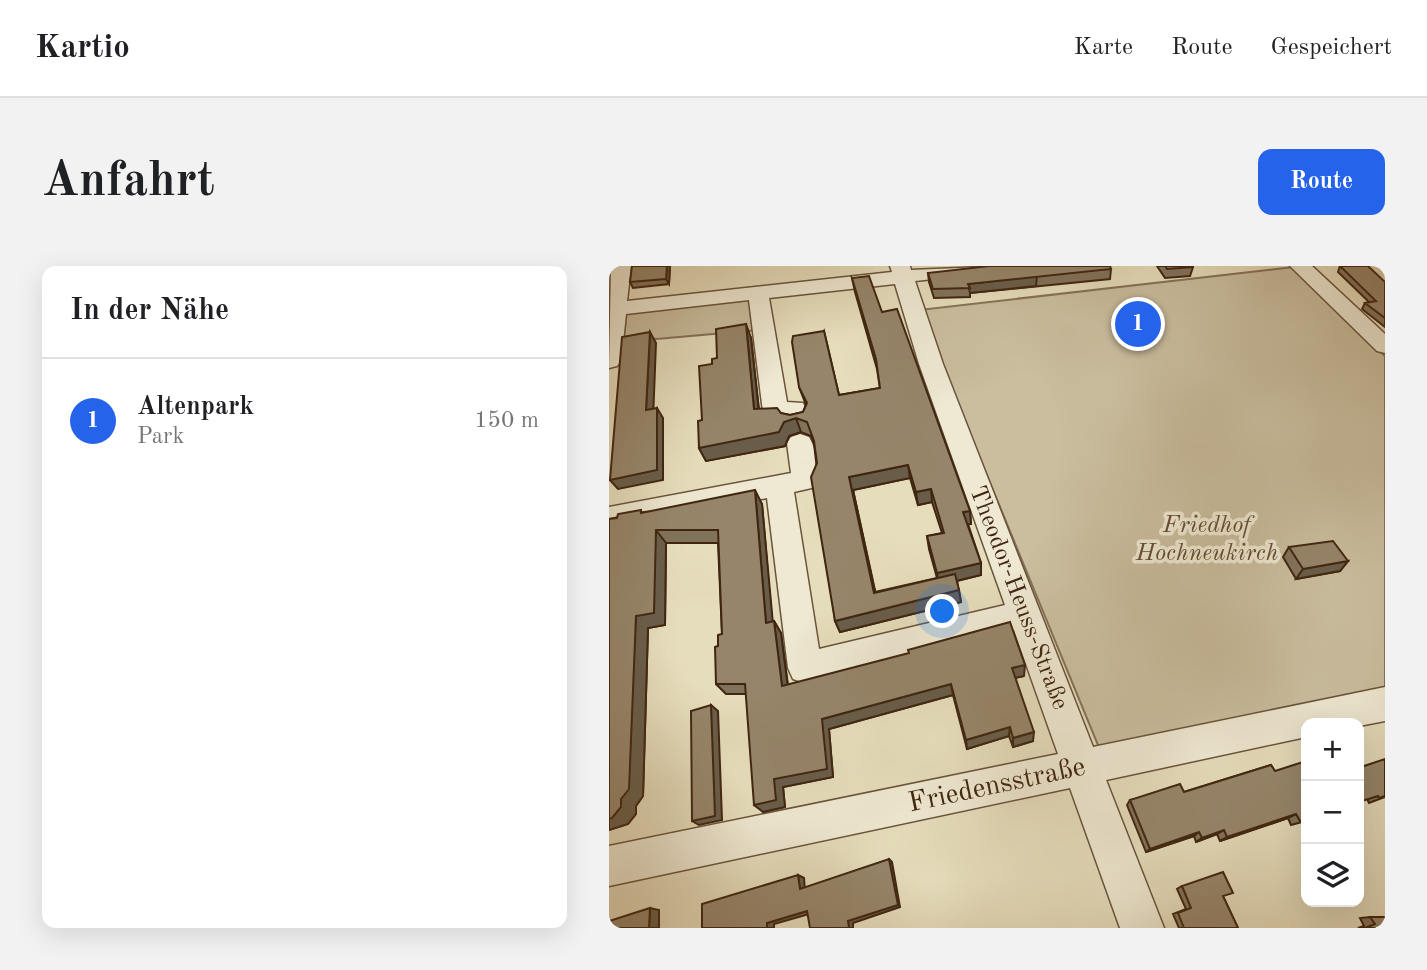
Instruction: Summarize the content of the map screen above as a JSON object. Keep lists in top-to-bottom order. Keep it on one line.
{"streets":{"street":["Theodor-Heuss-Straße","Friedensstraße"]},"crossings":[["Theodor-Heuss-Straße","Friedensstraße"]],"parks":["Friedhof Hochneukirch"],"page":{"header":"Kartio","nav":["Karte","Route","Gespeichert"],"buttons":"Route","title":"Anfahrt","heading":"In der Nähe","pins":"1","list":[{"mark":"1","name":"Altenpark","note":"Park","value":"150 m"}],"map_buttons":["+","−"]}}
